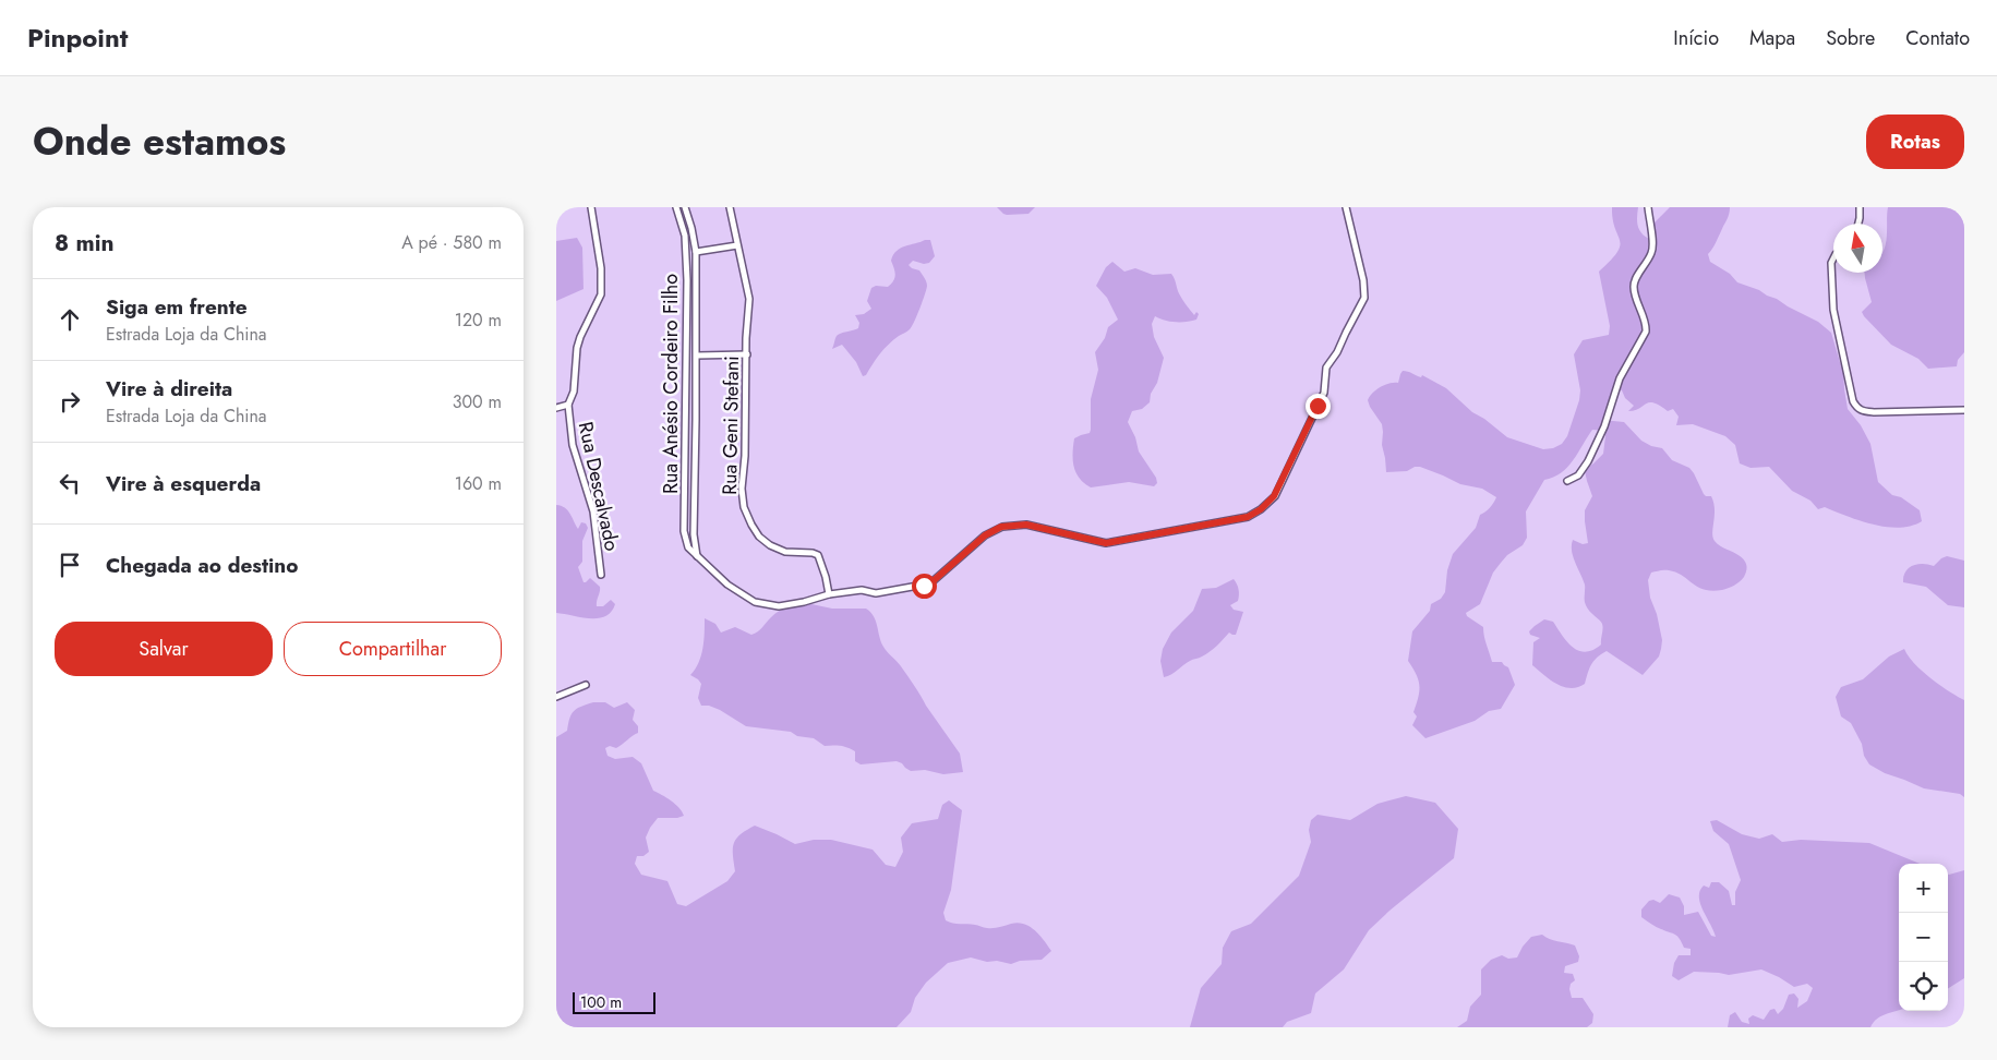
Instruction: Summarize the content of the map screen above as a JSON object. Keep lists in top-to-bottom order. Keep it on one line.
{"streets":{"street":["Rua Anésio Cordeiro Filho","Rua Geni Stefani","Rua Descalvado"]},"scale_bar":"100 m","north":"top","page":{"header":"Pinpoint","nav":["Início","Mapa","Sobre","Contato"],"title":"Onde estamos","buttons":["Rotas",["Salvar","Compartilhar"]],"heading":["8 min","A pé · 580 m"],"list":[["Siga em frente","Estrada Loja da China","120 m"],["Vire à direita","Estrada Loja da China","300 m"],["Vire à esquerda","160 m"],"Chegada ao destino"],"map_buttons":["+","−"],"scale":"100 m"}}
